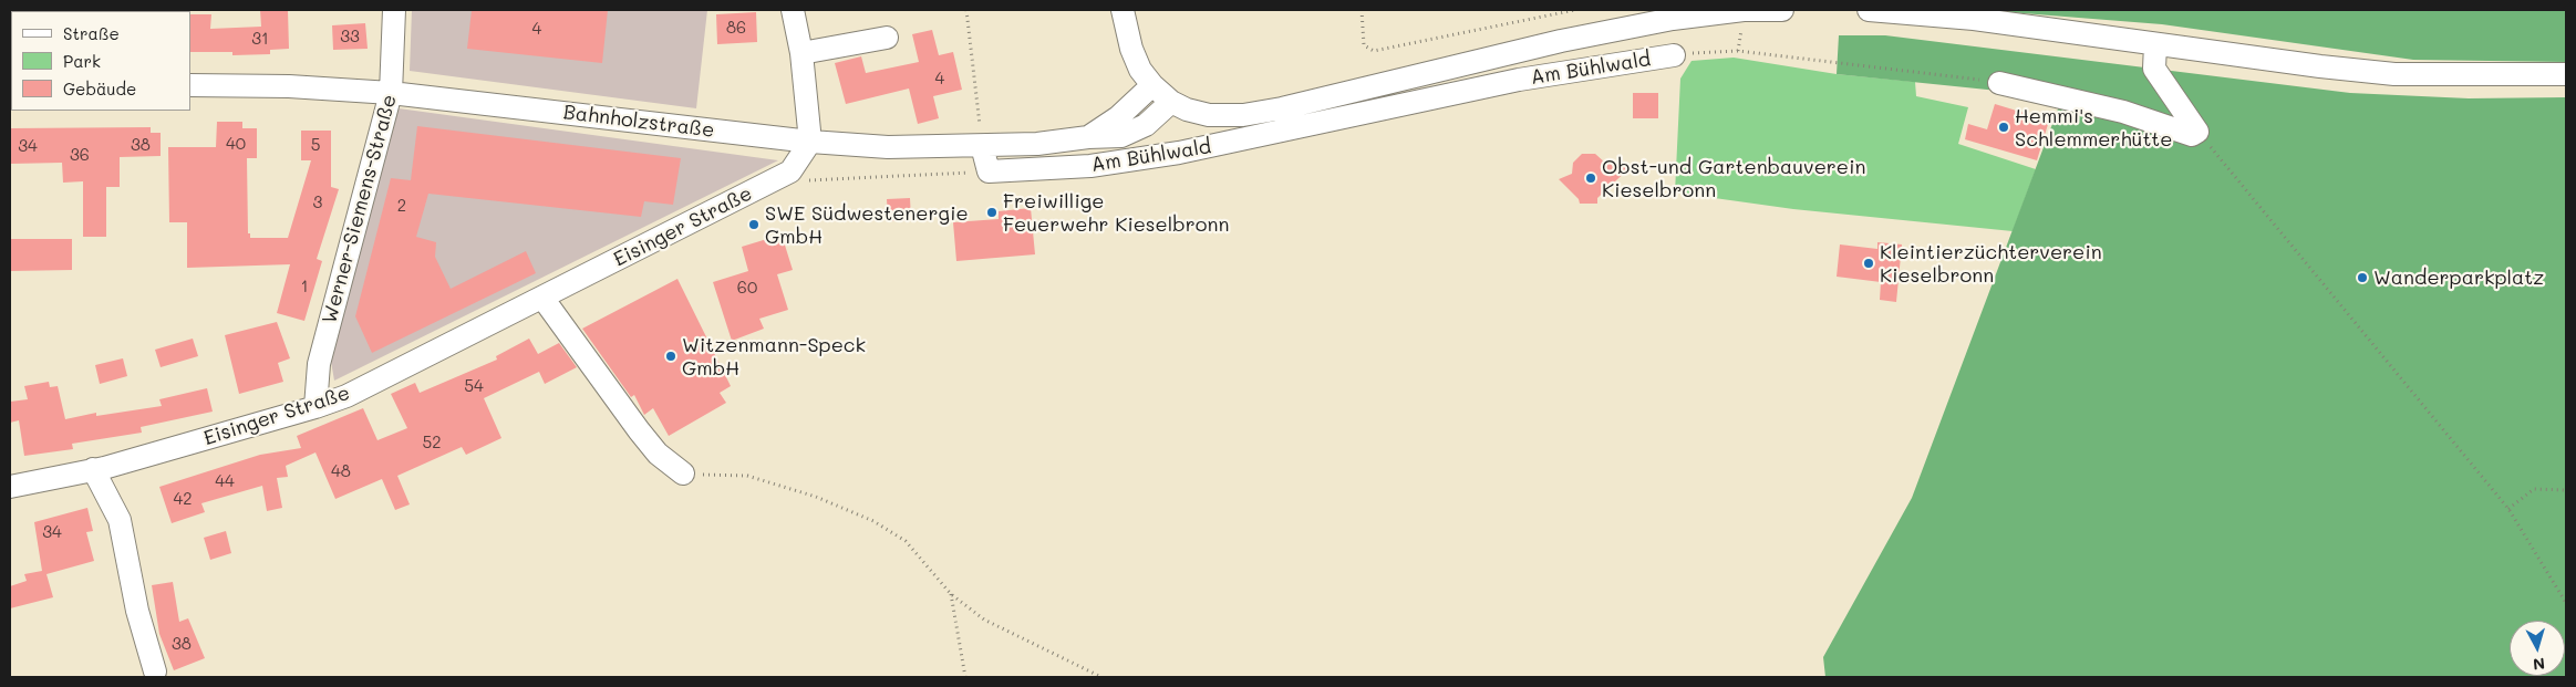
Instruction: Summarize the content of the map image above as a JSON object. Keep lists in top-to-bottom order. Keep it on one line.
{"streets":{"street":["Am Bühlwald","Bahnholzstraße","Werner-Siemens-Straße","Eisinger Straße"]},"crossings":[["Bahnholzstraße","Werner-Siemens-Straße"],["Bahnholzstraße","Eisinger Straße"],["Werner-Siemens-Straße","Eisinger Straße"]],"places":["Hemmi's Schlemmerhütte","Obst-und Gartenbauverein Kieselbronn","Freiwillige Feuerwehr Kieselbronn","SWE Südwestenergie GmbH","Kleintierzüchterverein Kieselbronn","Wanderparkplatz","Witzenmann-Speck GmbH"],"house_numbers":["86","4","33","31","4","40","38","5","34","36","3","2","1","60","54","52","48","44","42","34","38"],"legend":["Straße","Park","Gebäude"],"north":"bottom"}
